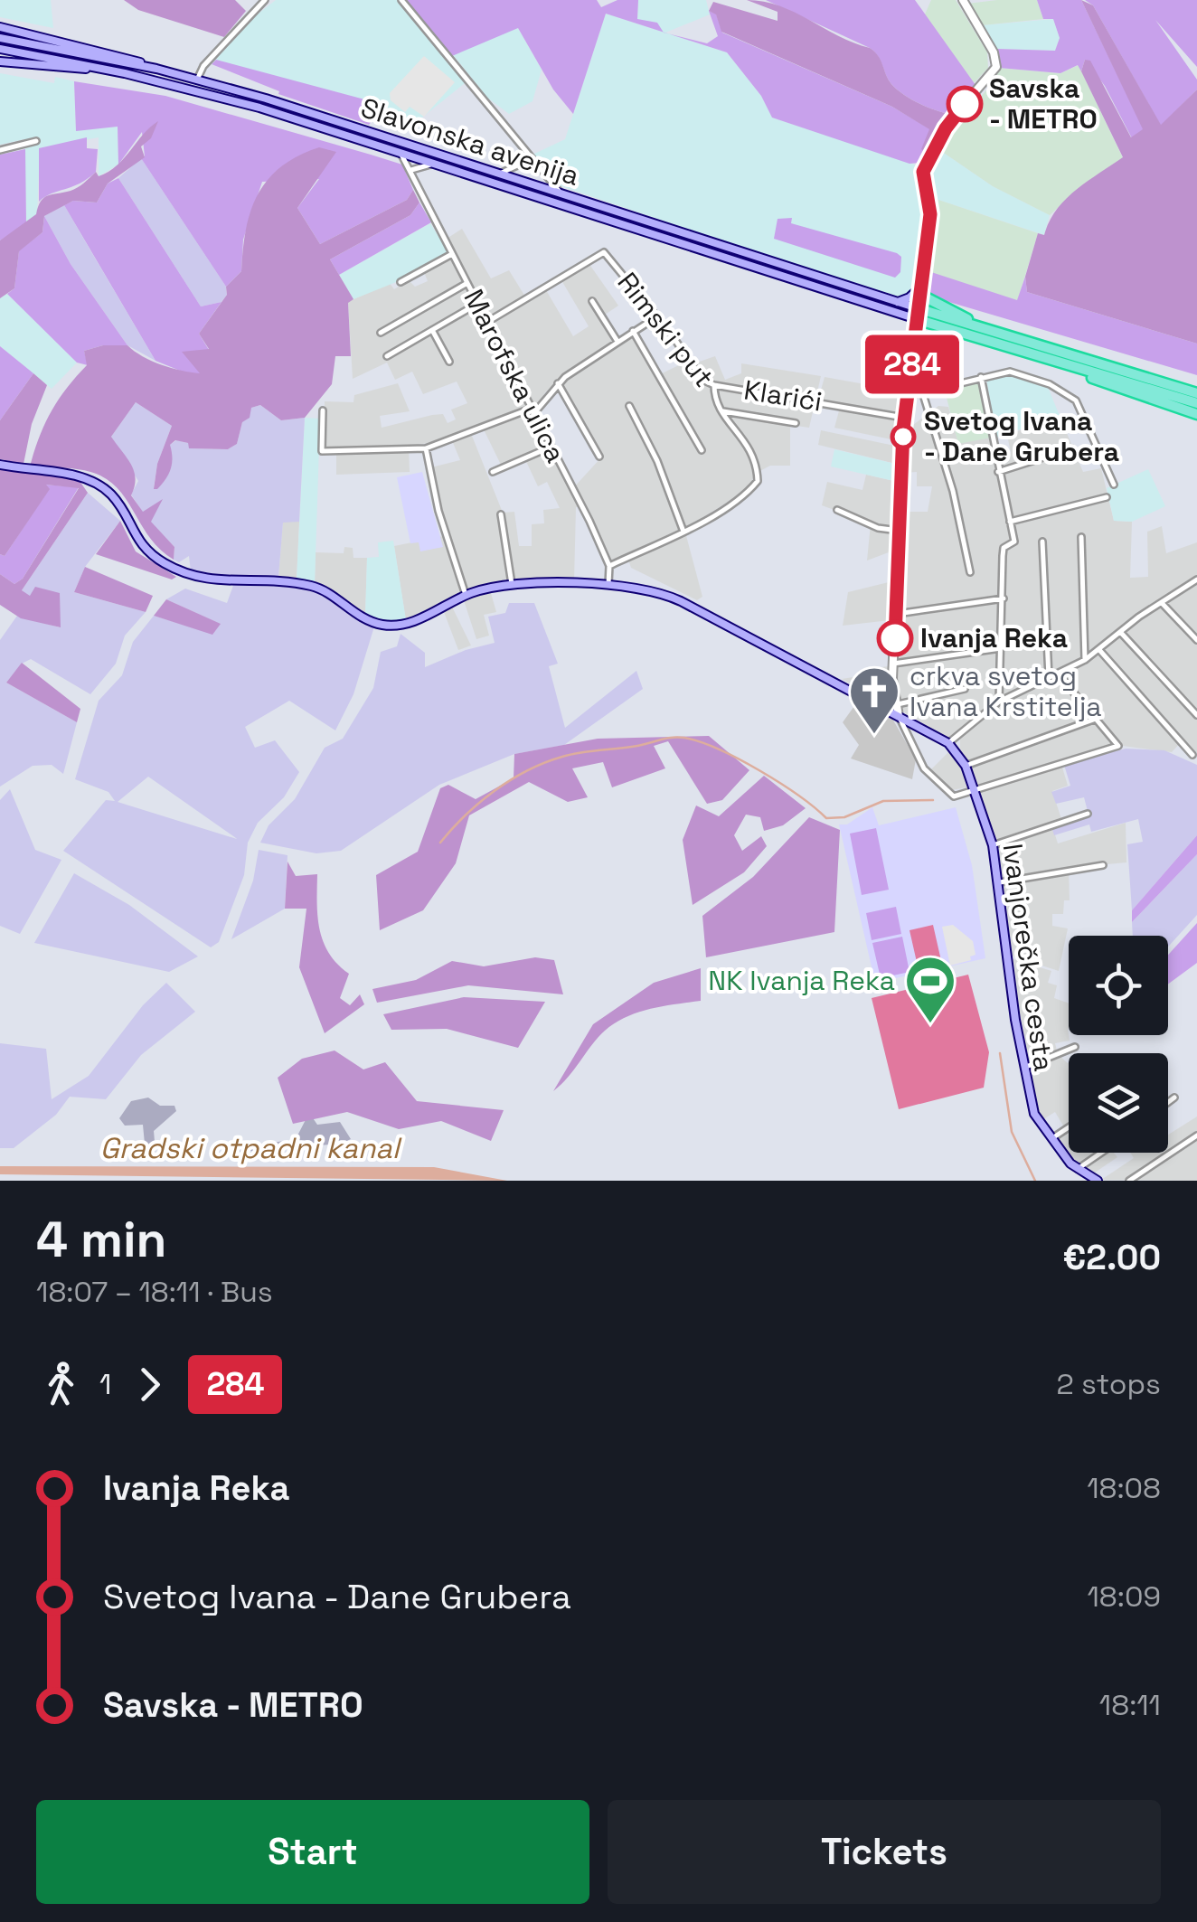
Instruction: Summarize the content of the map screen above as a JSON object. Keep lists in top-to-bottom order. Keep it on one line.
{"streets":{"main road":["Slavonska avenija","Ivanjorečka cesta"],"street":["Rimski put","Marofska ulica","Klarići"]},"crossings":[["Slavonska avenija","Marofska ulica"],["Rimski put","Marofska ulica"],["Rimski put","Klarići"],["Marofska ulica","Ivanjorečka cesta"]],"water":["Gradski otpadni kanal"],"places":{"other":["Savska - METRO","Svetog Ivana - Dane Grubera","Ivanja Reka"],"church":["crkva svetog Ivana Krstitelja"],"sports":["NK Ivanja Reka"]},"lines":["bus line 284"],"page":{"on_map":"284","heading":["4 min","18:07 – 18:11 · Bus","€2.00"],"legs":["1","284","2 stops"],"list":[{"name":"Ivanja Reka","value":"18:08"},{"name":"Svetog Ivana - Dane Grubera","value":"18:09"},{"name":"Savska - METRO","value":"18:11"}],"buttons":["Start","Tickets"]}}
